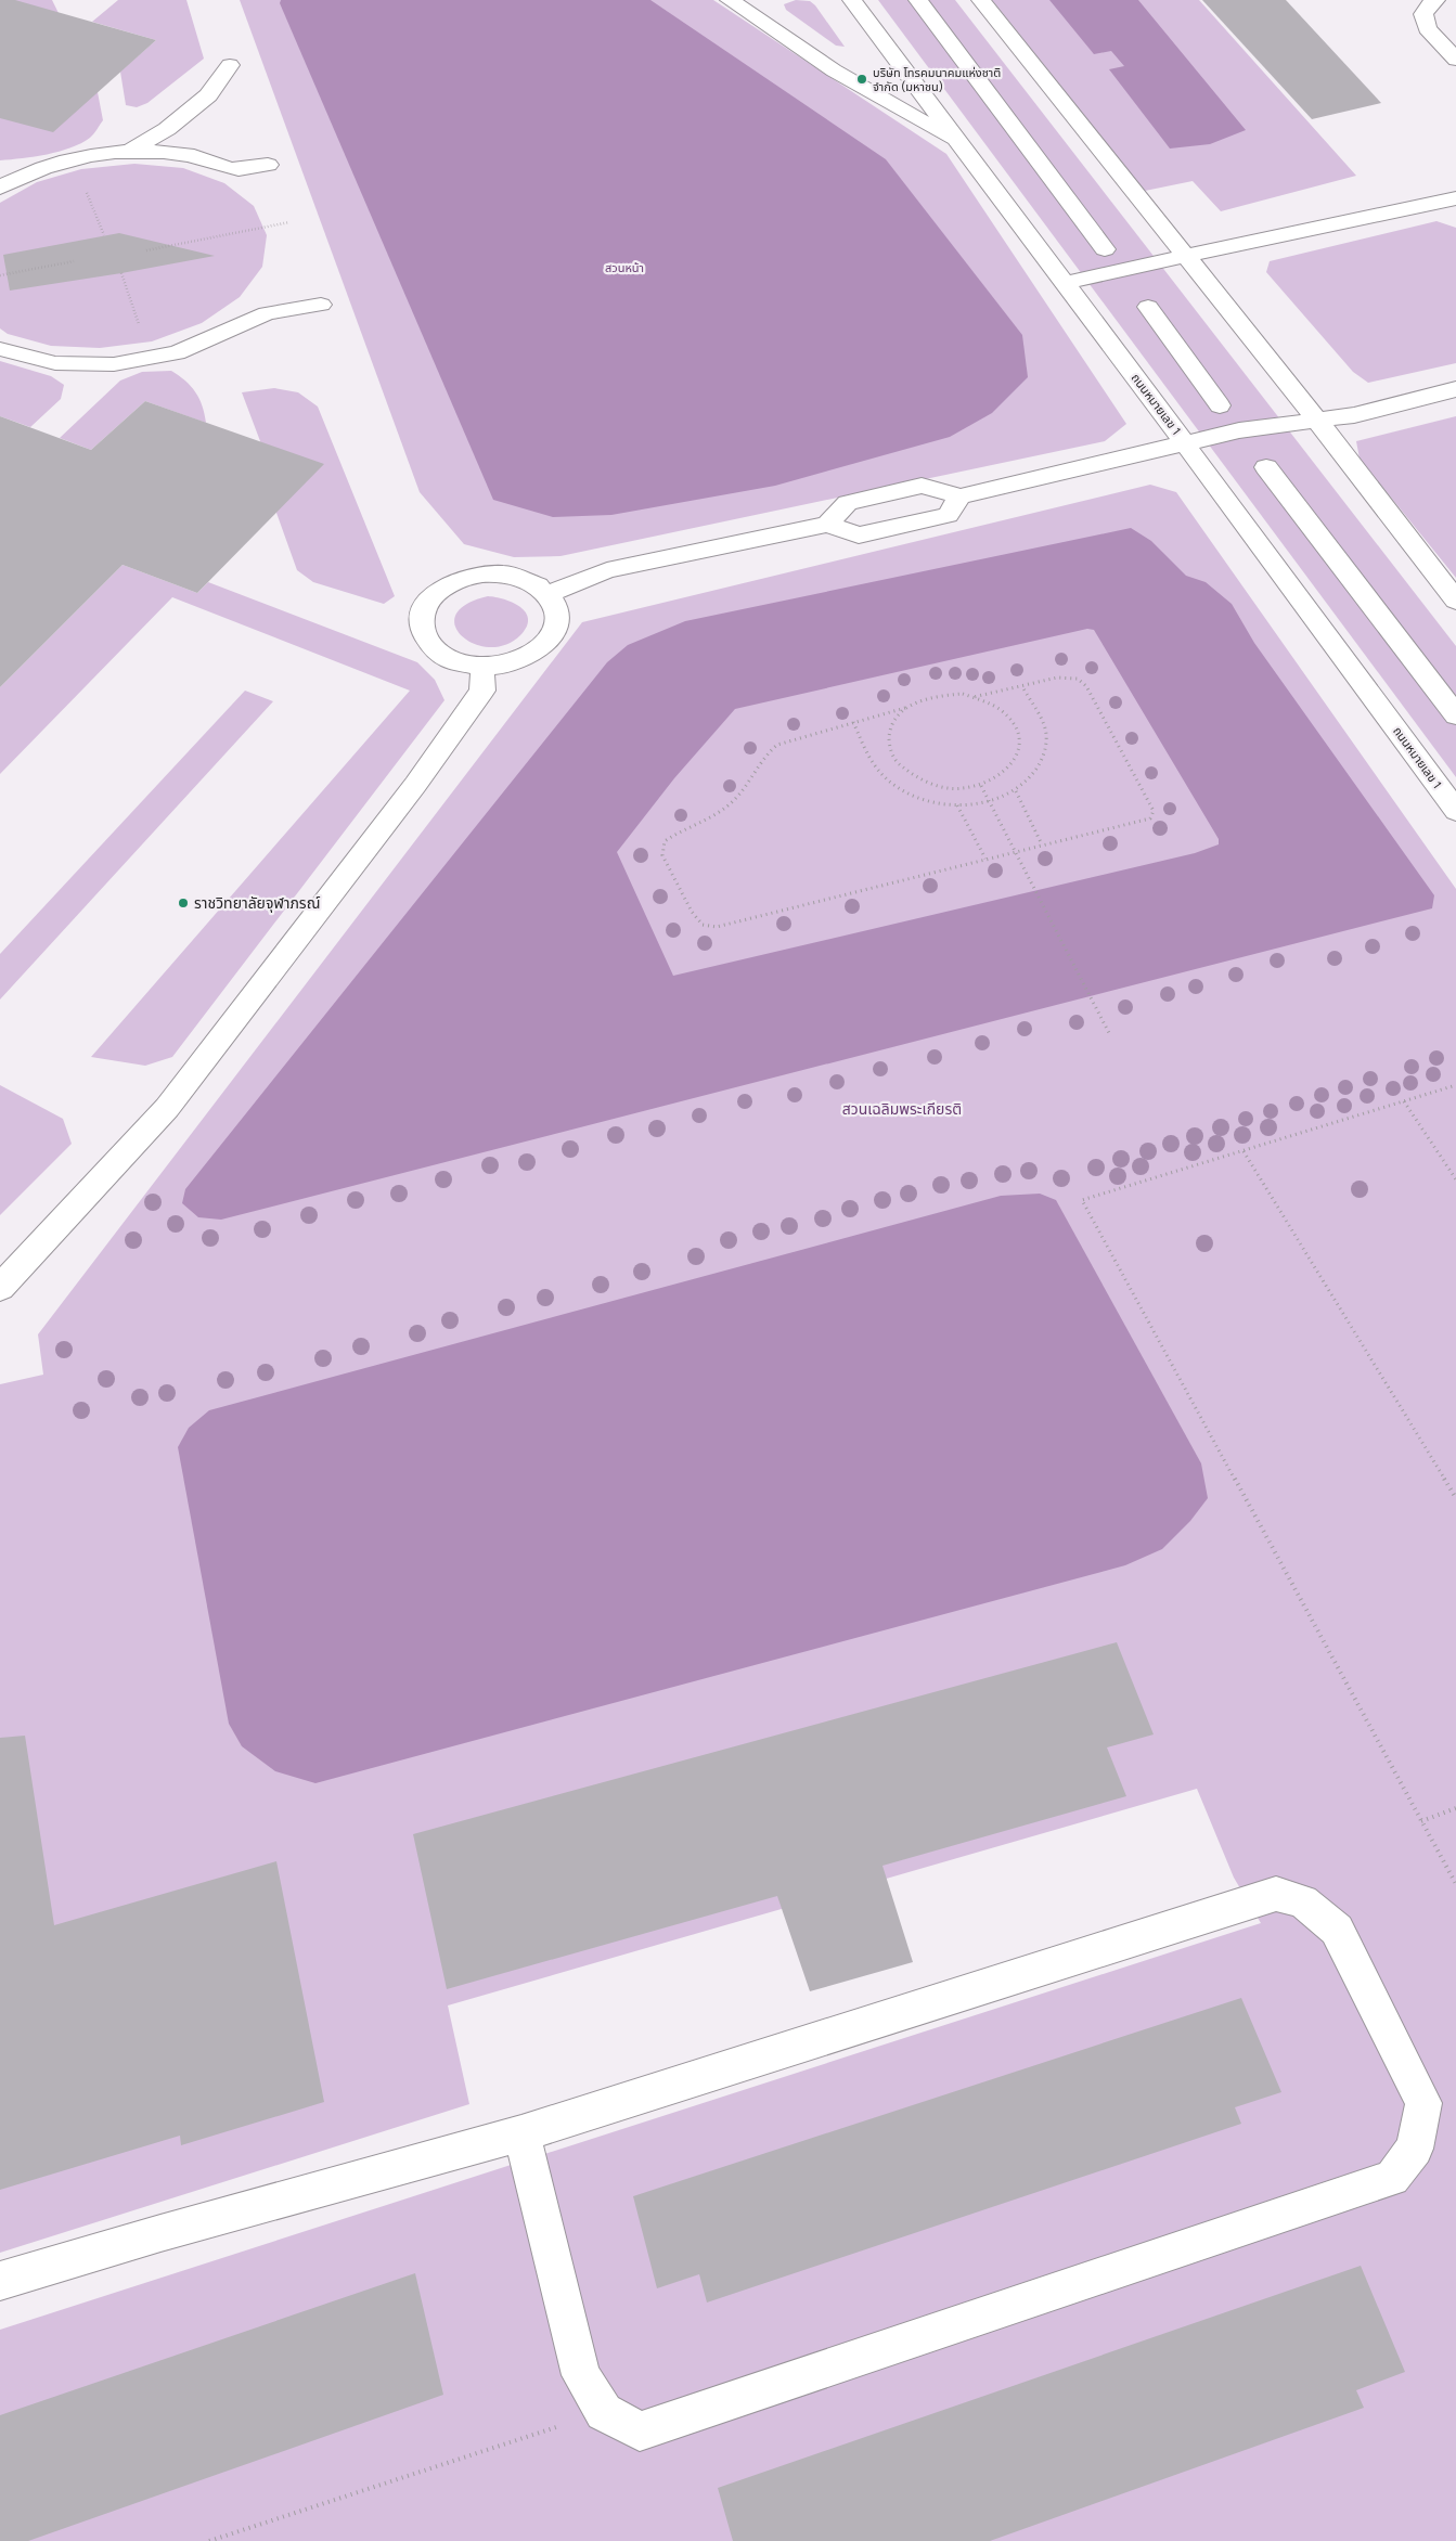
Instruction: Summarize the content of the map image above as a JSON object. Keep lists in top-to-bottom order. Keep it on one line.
{"streets":{"street":["ถนนหมายเลข 1"]},"parks":["สวนหน้า","สวนเฉลิมพระเกียรติ"],"places":["บริษัท โทรคมนาคมแห่งชาติ จำกัด (มหาชน)","ราชวิทยาลัยจุฬาภรณ์"]}
